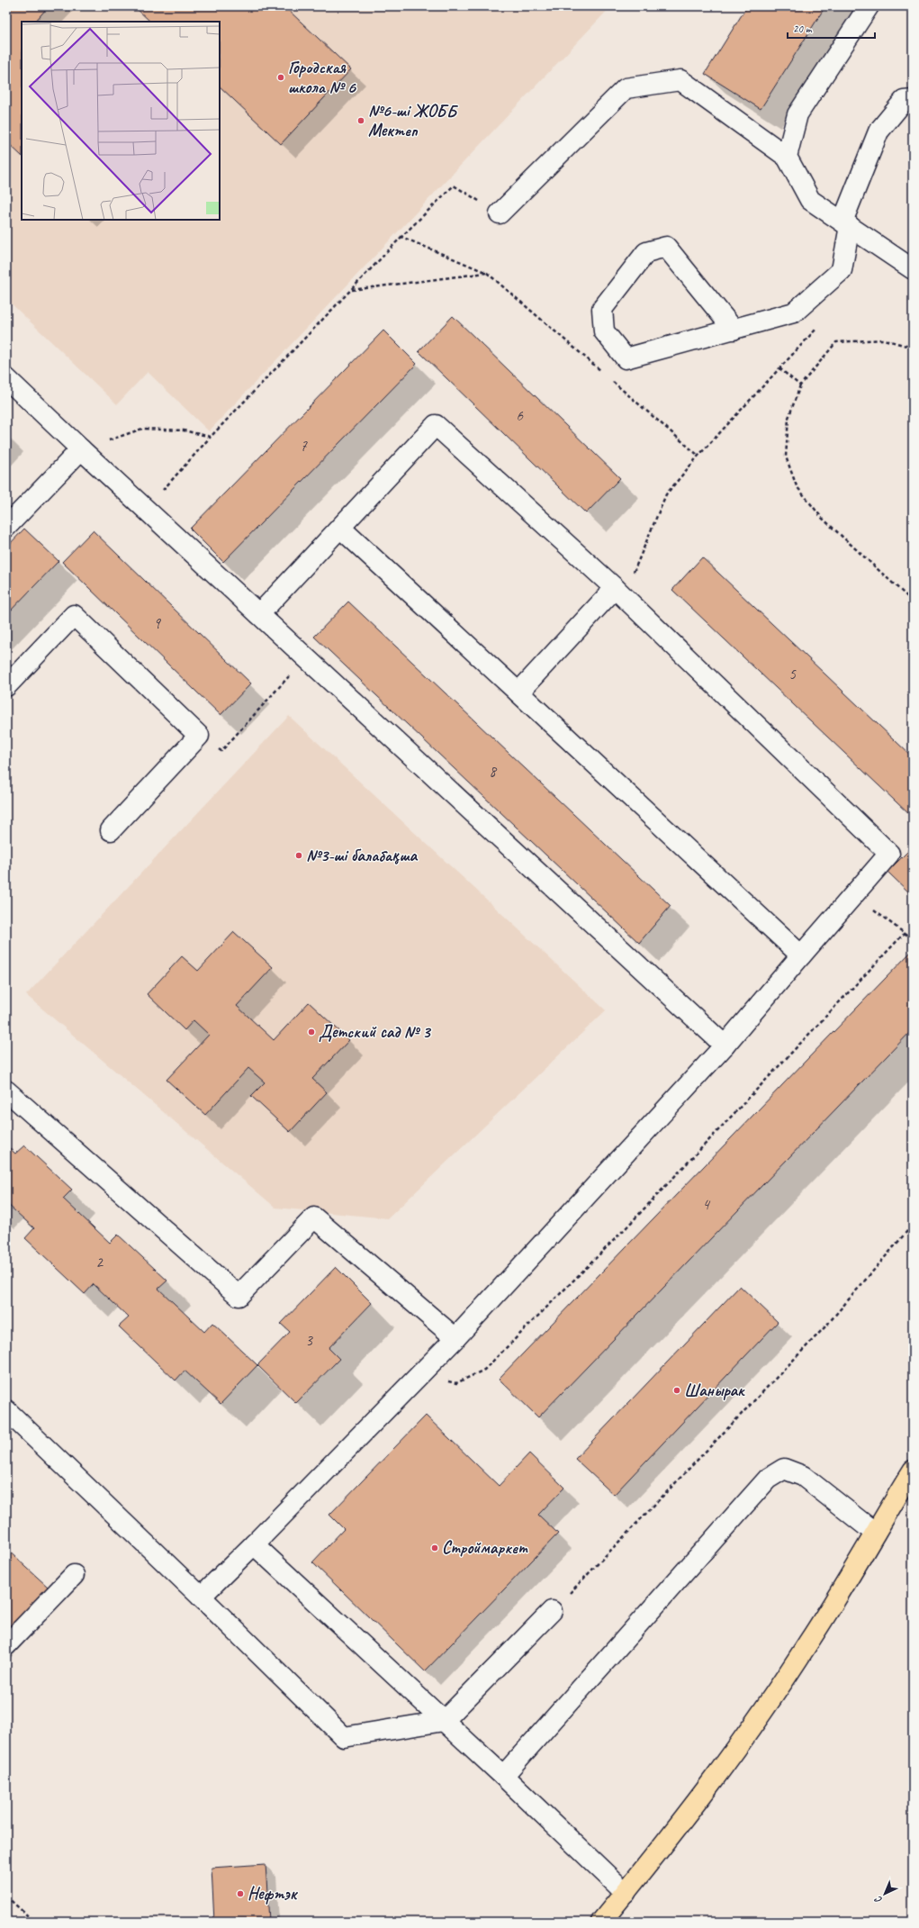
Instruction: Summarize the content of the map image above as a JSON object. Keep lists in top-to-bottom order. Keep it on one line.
{"places":["Городская школа № 6","№6-ші ЖОББ Мектеп","№3-ші балабақша","Детский сад № 3","Шанырак","Строймаркет","Нефтэк"],"house_numbers":["6","7","9","5","8","4","2","3"],"scale_bar":"20 m","north":"bottom left"}
